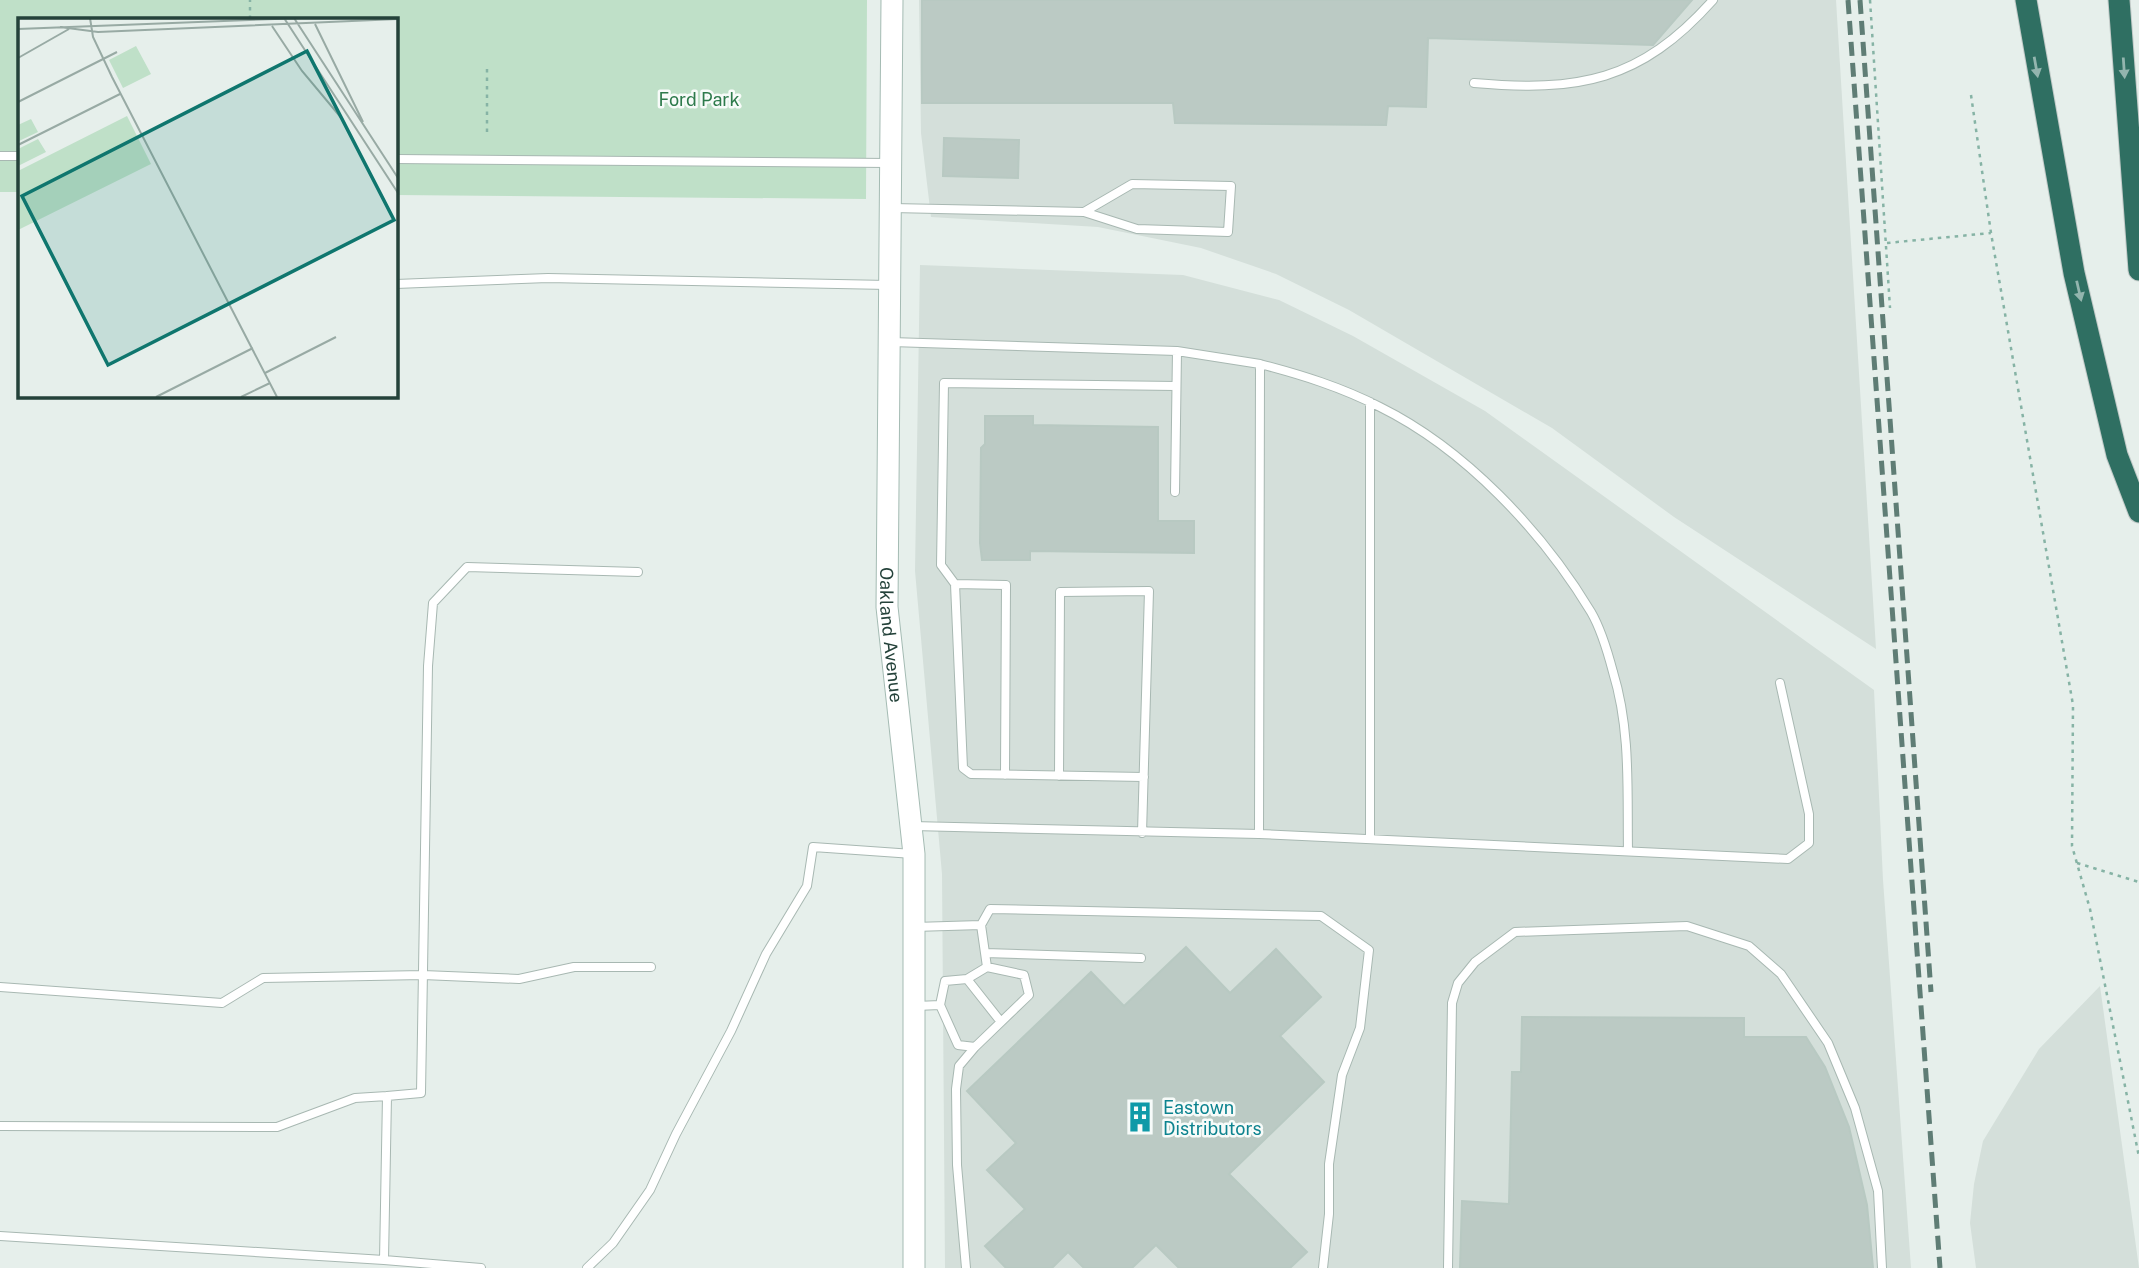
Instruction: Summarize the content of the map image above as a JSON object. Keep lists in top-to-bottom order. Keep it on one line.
{"streets":{"street":["Oakland Avenue"]},"parks":["Ford Park"],"places":{"building":["Eastown Distributors"]}}
